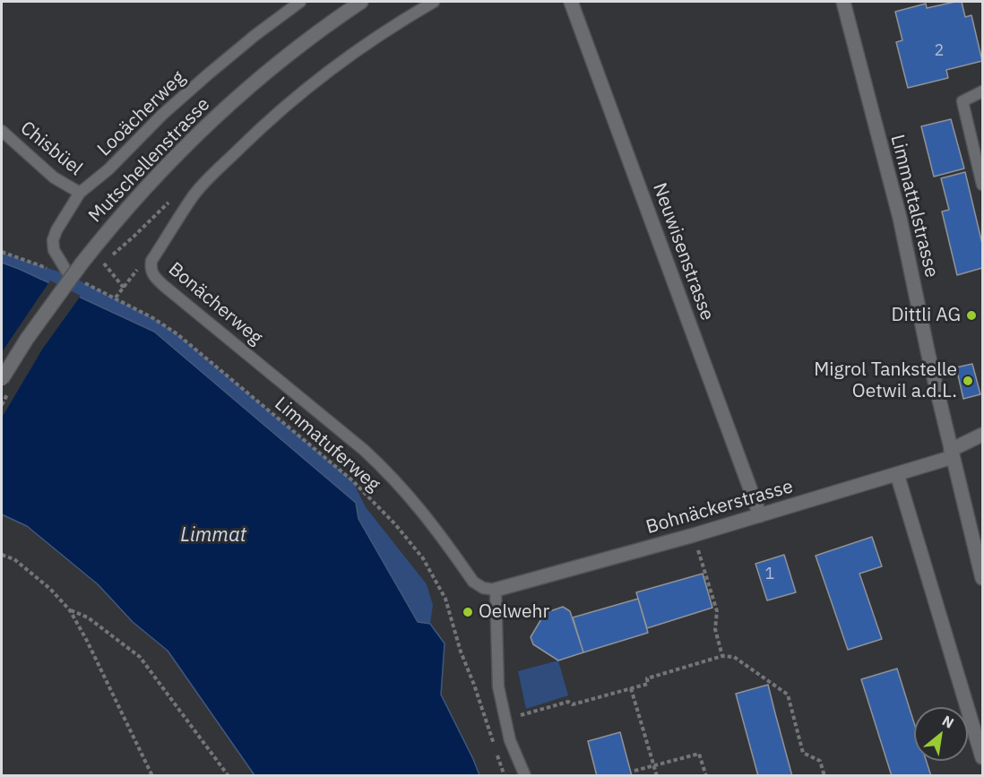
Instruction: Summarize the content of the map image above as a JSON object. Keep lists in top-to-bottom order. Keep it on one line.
{"streets":{"street":["Mutschellenstrasse","Limmattalstrasse","Neuwisenstrasse","Bohnäckerstrasse"],"lane":["Looächerweg","Chisbüel","Bonächerweg"],"path":["Limmatuferweg"]},"crossings":[["Looächerweg","Chisbüel"],["Looächerweg","Limmatuferweg"],["Limmattalstrasse","Bohnäckerstrasse"],["Neuwisenstrasse","Bohnäckerstrasse"],["Bonächerweg","Bohnäckerstrasse"]],"water":["Limmat"],"places":["Dittli AG","Migrol Tankstelle Oetwil a.d.L.","Oelwehr"],"house_numbers":["2","1"],"north":"top right"}
